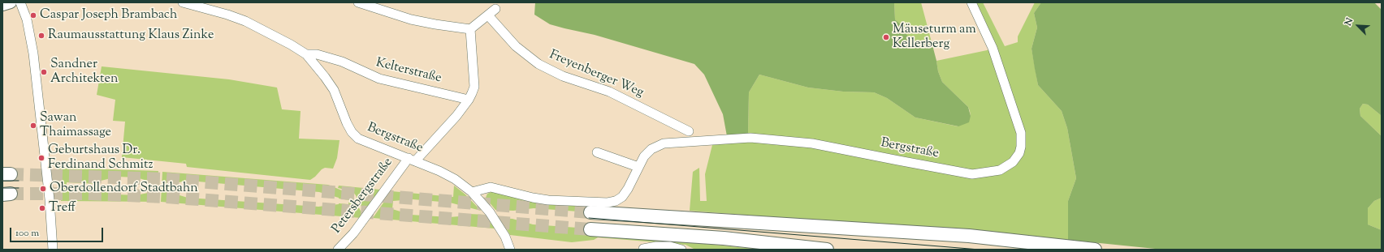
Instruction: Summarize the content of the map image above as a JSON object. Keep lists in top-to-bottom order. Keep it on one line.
{"streets":{"street":["Kelterstraße","Freyenberger Weg","Bergstraße","Petersbergstraße"]},"crossings":[["Kelterstraße","Bergstraße"],["Kelterstraße","Petersbergstraße"],["Bergstraße","Petersbergstraße"]],"places":["Caspar Joseph Brambach","Raumausstattung Klaus Zinke","Mäuseturm am Kellerberg","Sandner Architekten","Sawan Thaimassage","Geburtshaus Dr. Ferdinand Schmitz","Oberdollendorf Stadtbahn","Treff"],"scale_bar":"100 m","north":"top left"}
